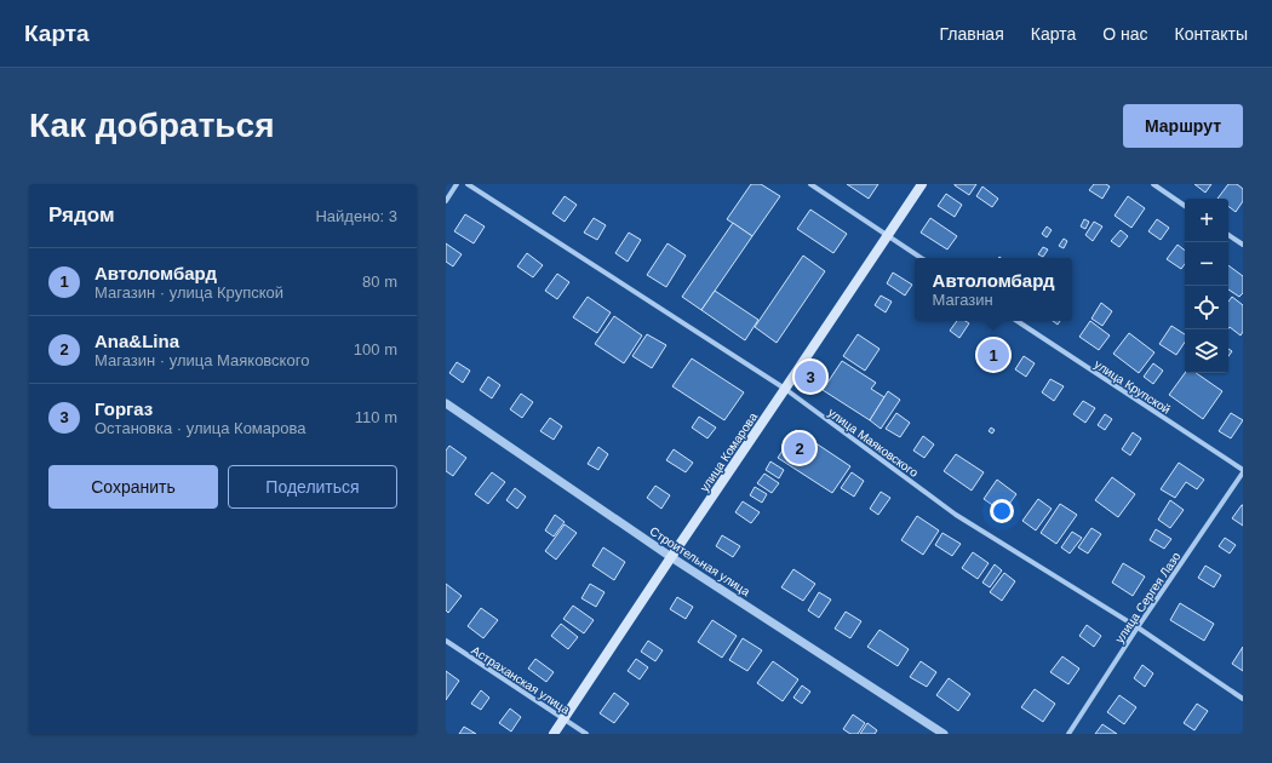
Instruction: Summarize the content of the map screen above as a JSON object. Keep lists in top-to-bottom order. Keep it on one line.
{"streets":{"main road":["улица Комарова"],"street":["улица Крупской","улица Маяковского","Строительная улица","улица Сергея Лазо","Астраханская улица"]},"crossings":[["улица Крупской","улица Сергея Лазо"],["улица Маяковского","улица Комарова"],["улица Маяковского","улица Сергея Лазо"],["улица Комарова","Строительная улица"],["улица Комарова","Астраханская улица"]],"page":{"header":"Карта","nav":["Главная","Карта","О нас","Контакты"],"buttons":["Маршрут",["Сохранить","Поделиться"]],"title":"Как добраться","heading":["Рядом","Найдено: 3"],"map_buttons":["+","−"],"list":[{"mark":"1","name":"Автоломбард","note":"Магазин · улица Крупской","value":"80 m"},{"mark":"2","name":"Ana&Lina","note":"Магазин · улица Маяковского","value":"100 m"},{"mark":"3","name":"Горгаз","note":"Остановка · улица Комарова","value":"110 m"}],"popup":["Автоломбард","Магазин"],"pins":["1","3","2"]}}
